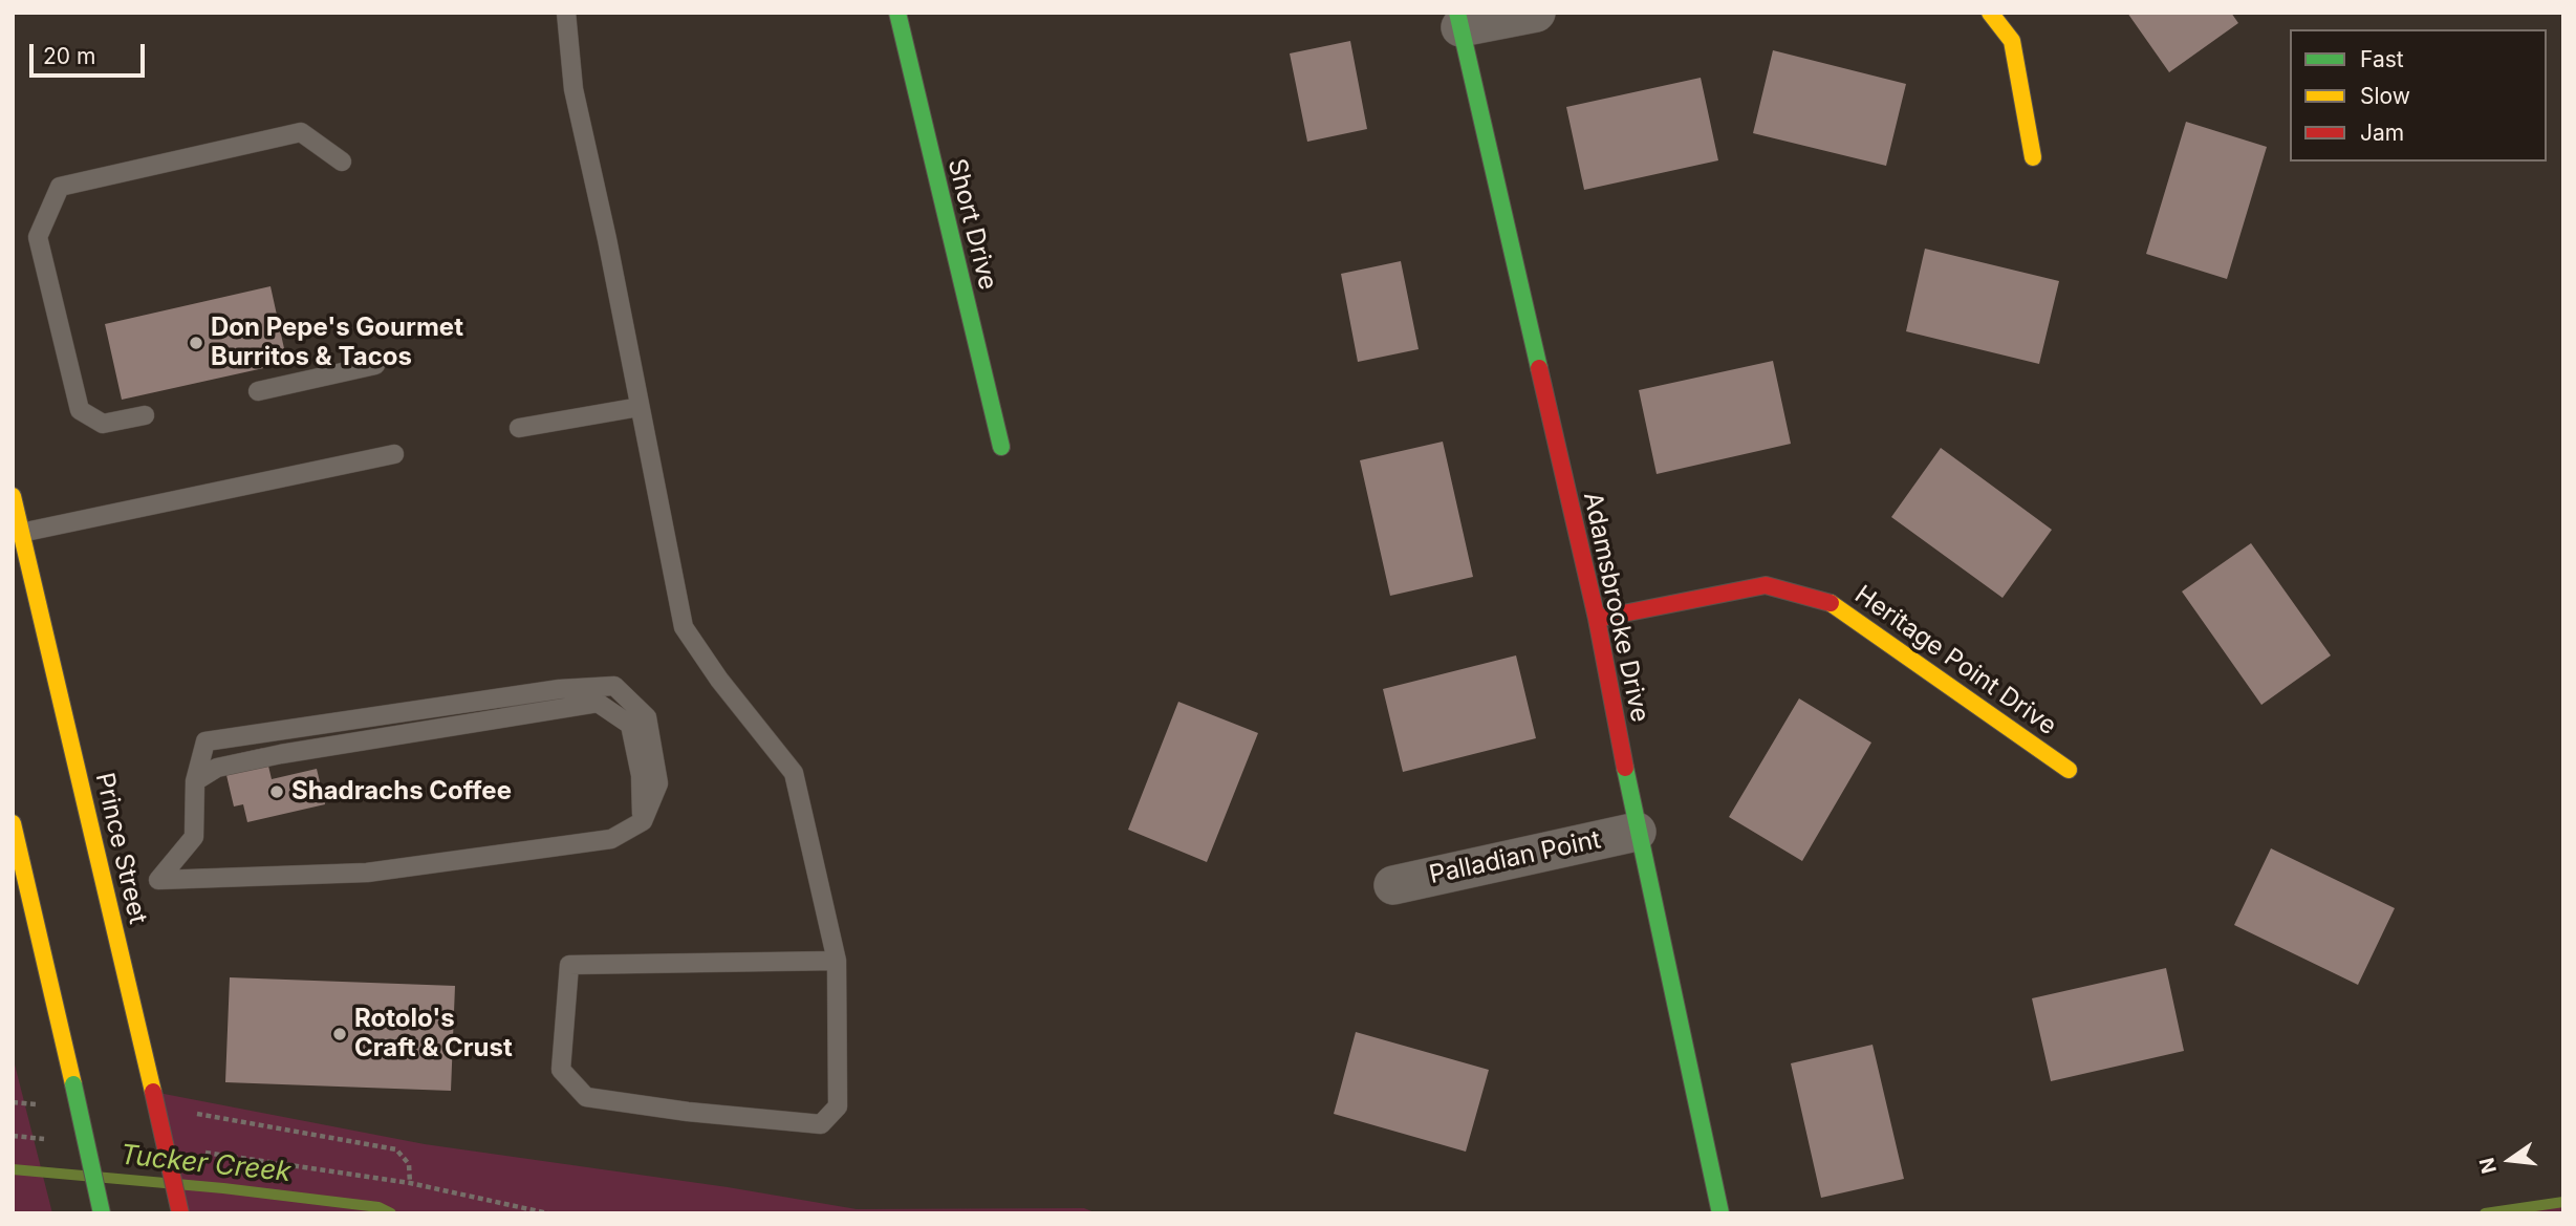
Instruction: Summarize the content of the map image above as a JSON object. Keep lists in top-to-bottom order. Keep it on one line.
{"streets":{"street":["Short Drive","Adamsbrooke Drive","Heritage Point Drive","Prince Street","Palladian Point"]},"crossings":[["Adamsbrooke Drive","Heritage Point Drive"],["Adamsbrooke Drive","Palladian Point"]],"water":["Tucker Creek"],"places":["Don Pepe's Gourmet Burritos & Tacos","Shadrachs Coffee","Rotolo's Craft & Crust"],"legend":["Fast","Slow","Jam"],"scale_bar":"20 m","north":"left"}
